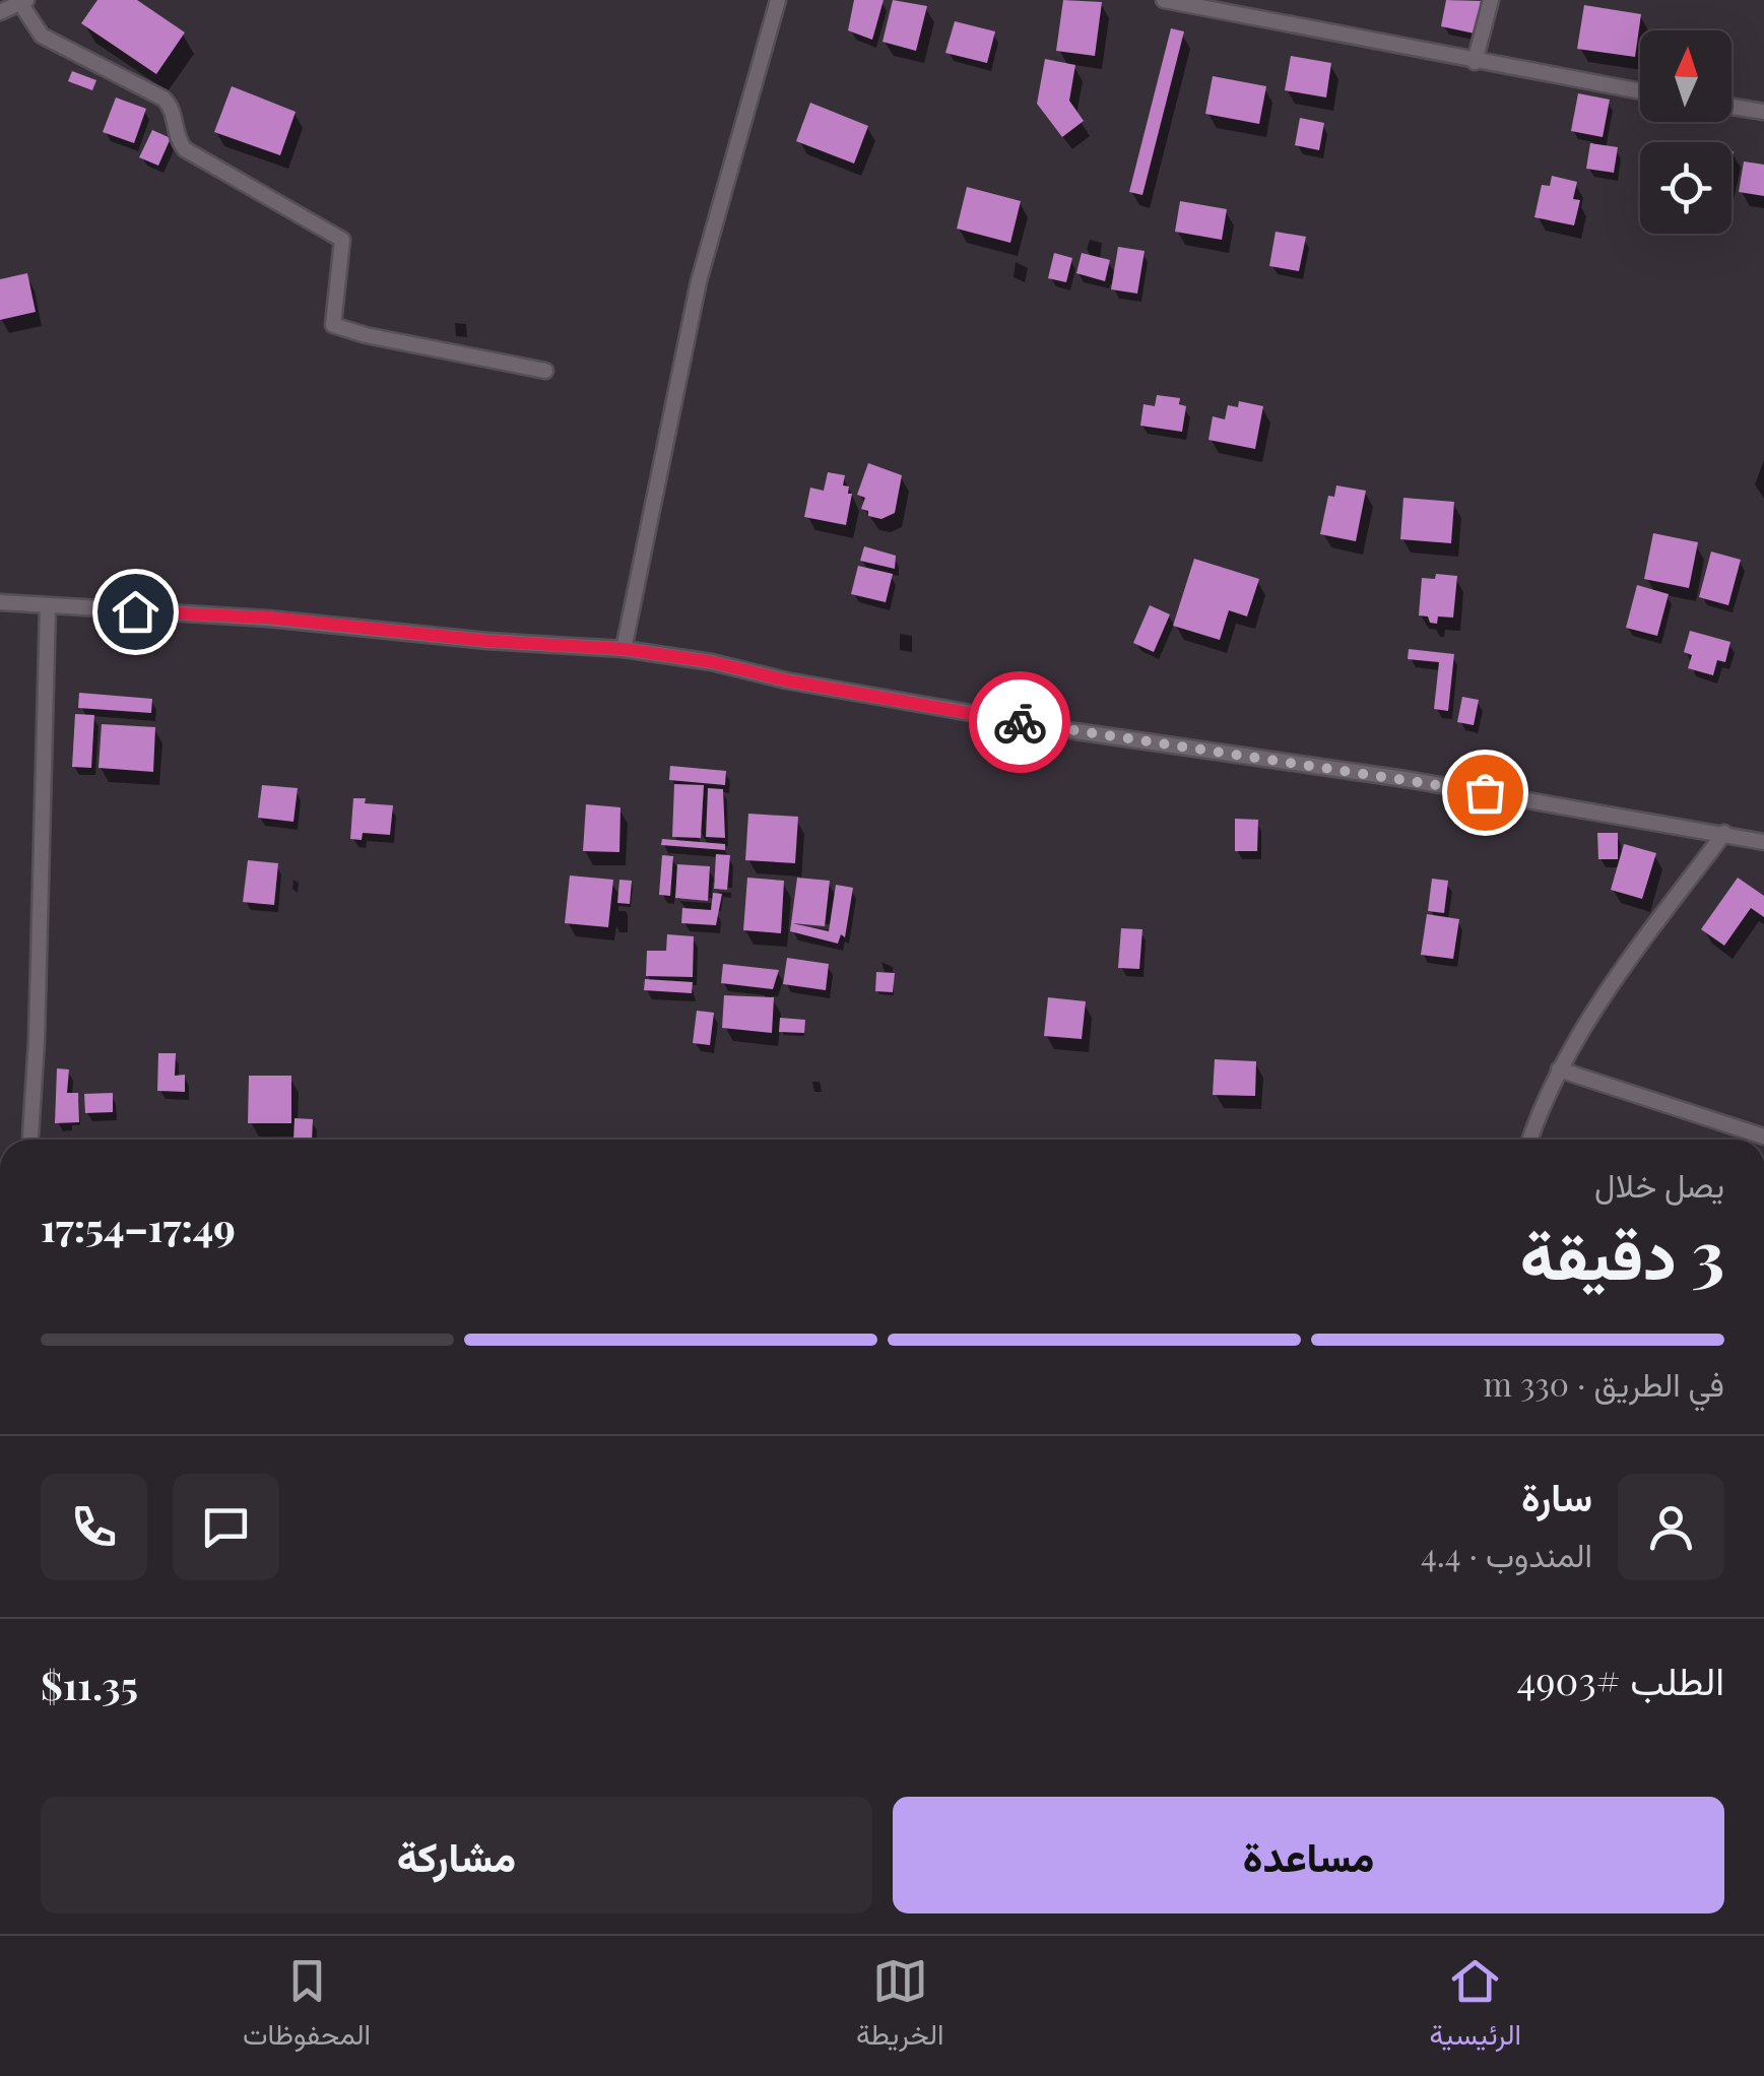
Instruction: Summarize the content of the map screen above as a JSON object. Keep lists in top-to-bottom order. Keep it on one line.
{"north":"top","page":{"heading":["3 دقيقة","يصل خلال","17:49–17:54"],"panel":["سارة","المندوب · 4.4","الطلب #4903","$11.35"],"bar":"في الطريق · 330 m","buttons":["مساعدة","مشاركة"],"tabs":["الرئيسية","الخريطة","المحفوظات"]}}
